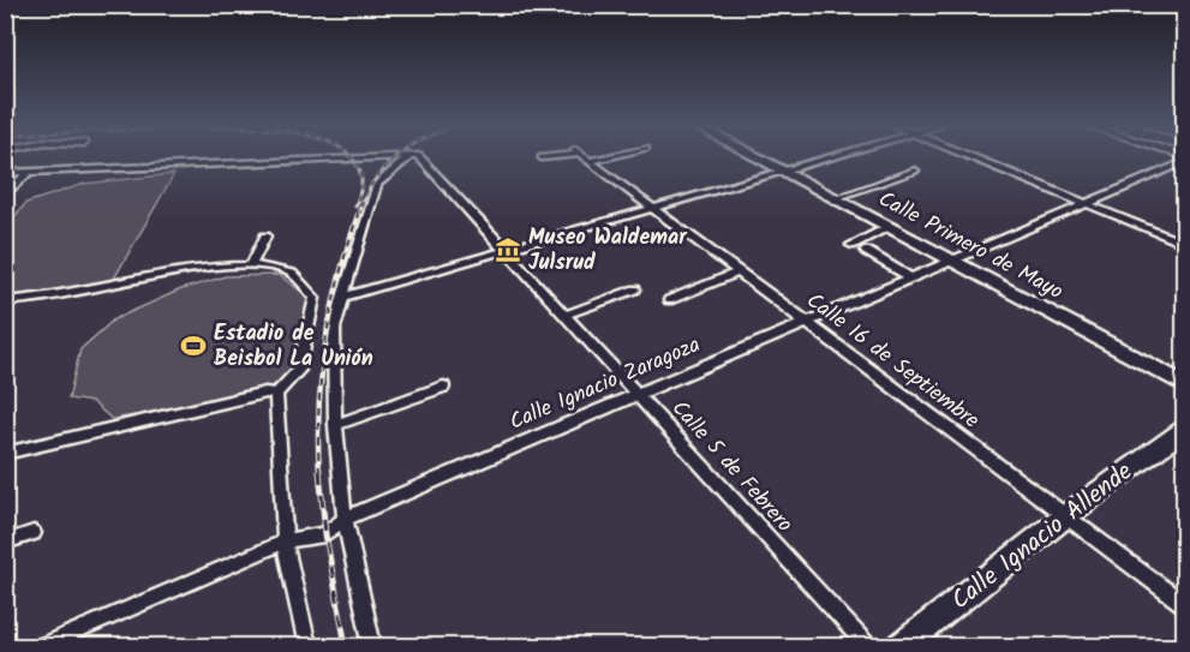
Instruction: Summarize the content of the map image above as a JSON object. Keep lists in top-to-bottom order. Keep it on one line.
{"streets":{"main road":["Calle Primero de Mayo","Calle Ignacio Allende"],"street":["Calle 16 de Septiembre","Calle Ignacio Zaragoza","Calle 5 de Febrero"]},"crossings":[["Calle Primero de Mayo","Calle Ignacio Zaragoza"],["Calle 16 de Septiembre","Calle Ignacio Zaragoza"],["Calle 16 de Septiembre","Calle Ignacio Allende"],["Calle Ignacio Zaragoza","Calle 5 de Febrero"]],"places":{"museum":["Museo Waldemar Julsrud"],"sports":["Estadio de Beisbol La Unión"]}}
